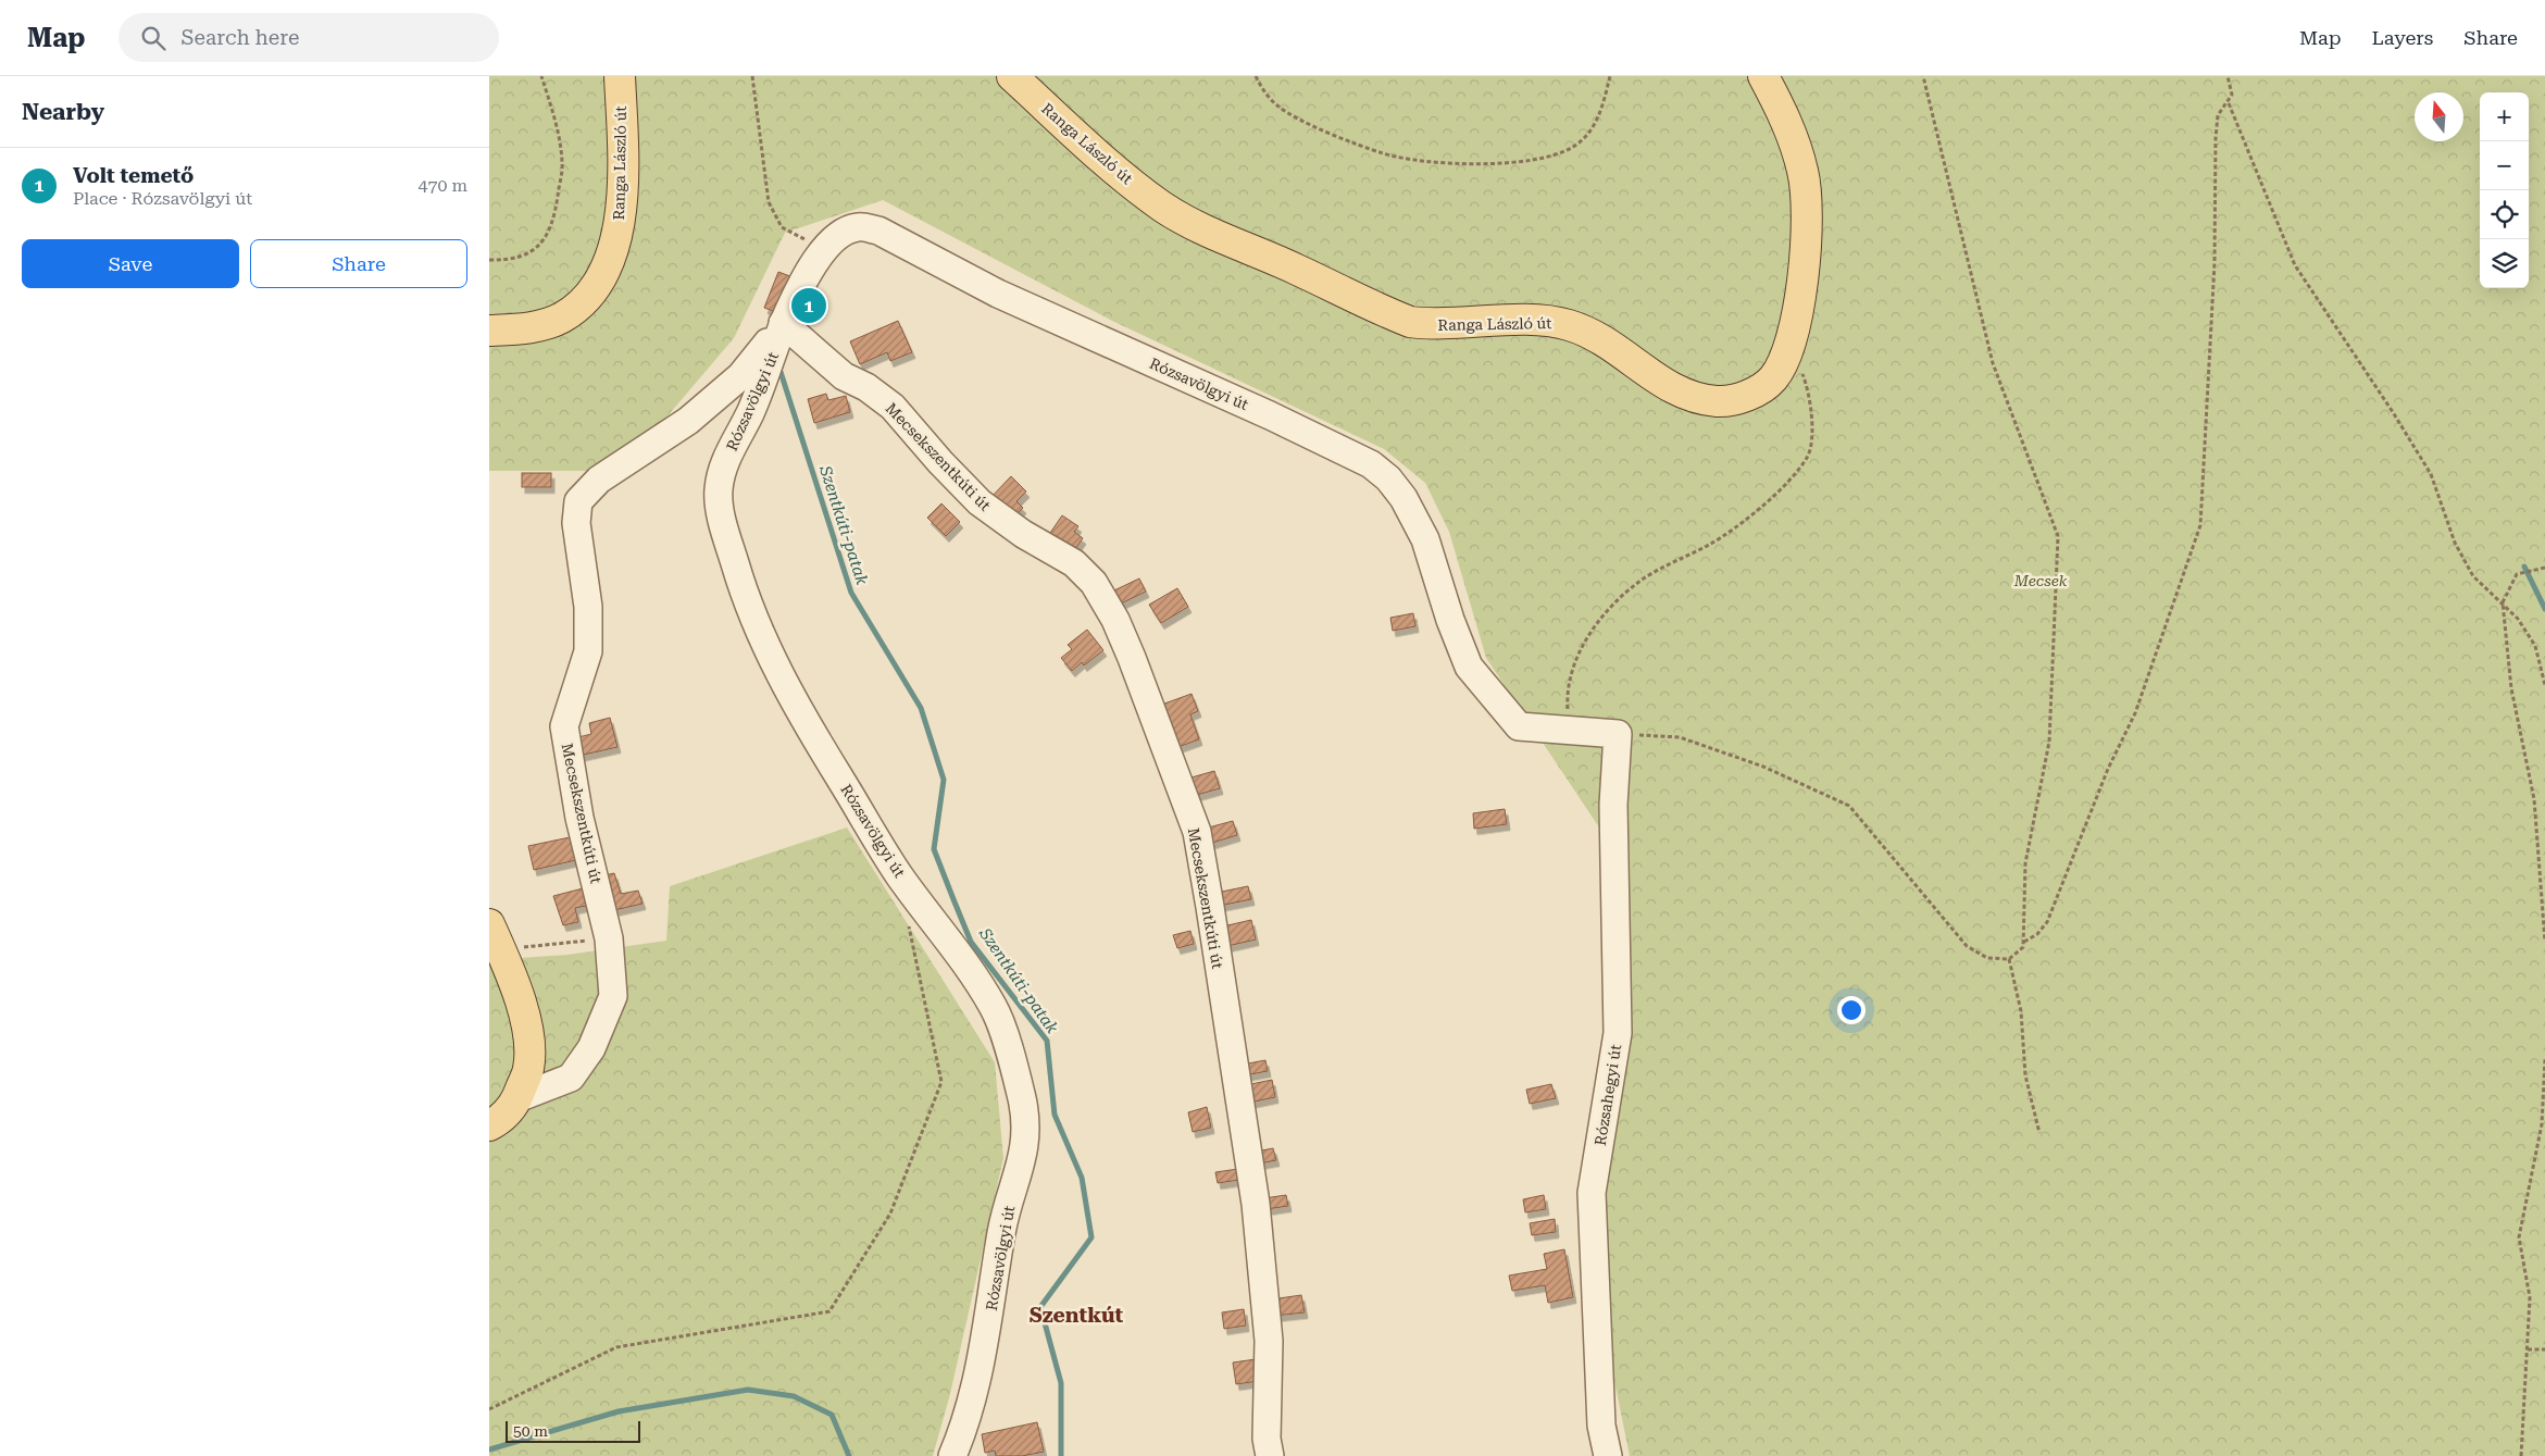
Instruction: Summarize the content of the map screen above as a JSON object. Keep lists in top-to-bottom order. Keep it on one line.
{"streets":{"main road":["Ranga László út"],"street":["Rózsavölgyi út","Mecsekszentkúti út","Rózsahegyi út"]},"crossings":[["Rózsavölgyi út","Mecsekszentkúti út"],["Rózsavölgyi út","Rózsahegyi út"]],"districts":["Szentkút"],"water":["Szentkúti-patak"],"parks":["Mecsek"],"scale_bar":"50 m","north":"top","page":{"header":"Map","search":"Search here","nav":["Map","Layers","Share"],"heading":"Nearby","map_buttons":["+","−"],"list":[{"mark":"1","name":"Volt temető","note":"Place · Rózsavölgyi út","value":"470 m"}],"buttons":["Save","Share"],"pins":"1","scale":"50 m"}}
